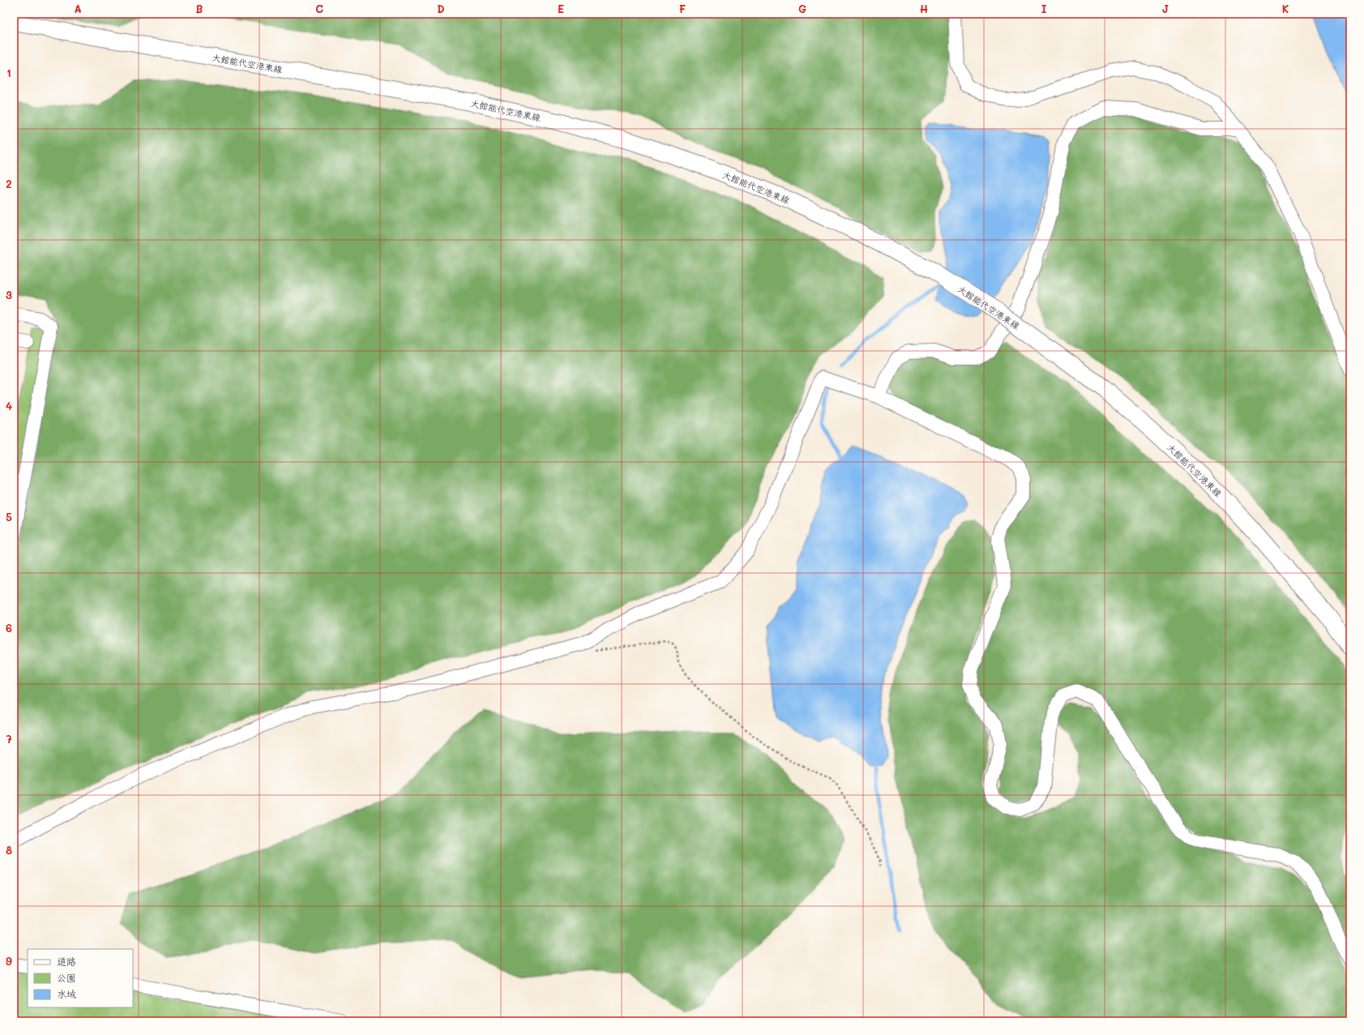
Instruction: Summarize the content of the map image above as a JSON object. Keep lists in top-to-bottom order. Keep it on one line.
{"streets":{"main road":["大館能代空港東線"]},"legend":["道路","公園","水域"],"grid":{"columns":["A","B","C","D","E","F","G","H","I","J","K"],"rows":["1","2","3","4","5","6","7","8","9"]}}
